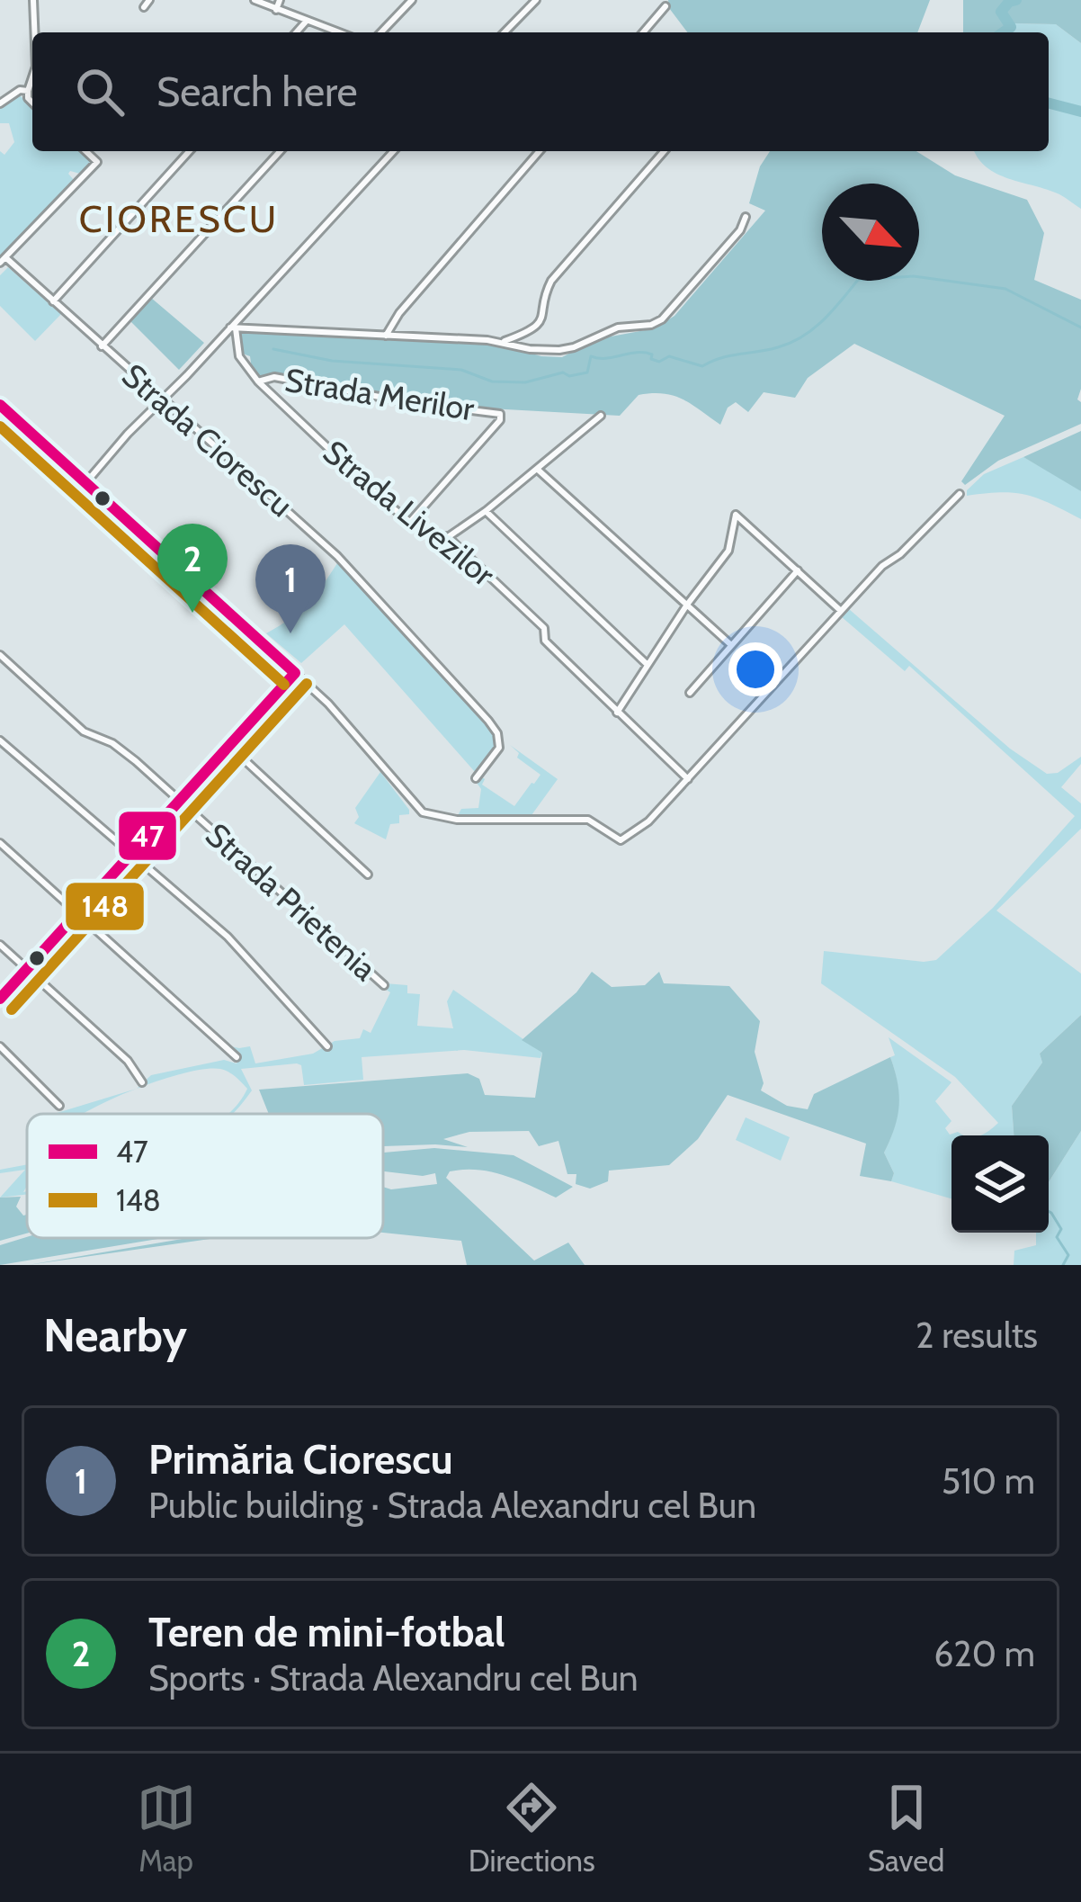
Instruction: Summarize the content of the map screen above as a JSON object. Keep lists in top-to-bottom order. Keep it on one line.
{"streets":{"street":["Strada Merilor","Strada Ciorescu","Strada Livezilor","Strada Prietenia"]},"crossings":[["Strada Merilor","Strada Livezilor"]],"districts":["CIORESCU"],"lines":["transit line 47","transit line 148"],"legend":["47","148"],"north":"bottom right","page":{"search":"Search here","pins":["2","1"],"heading":["Nearby","2 results"],"list":[{"mark":"1","name":"Primăria Ciorescu","note":"Public building · Strada Alexandru cel Bun","value":"510 m"},{"mark":"2","name":"Teren de mini-fotbal","note":"Sports · Strada Alexandru cel Bun","value":"620 m"}],"nav":["Map","Directions","Saved"]}}
